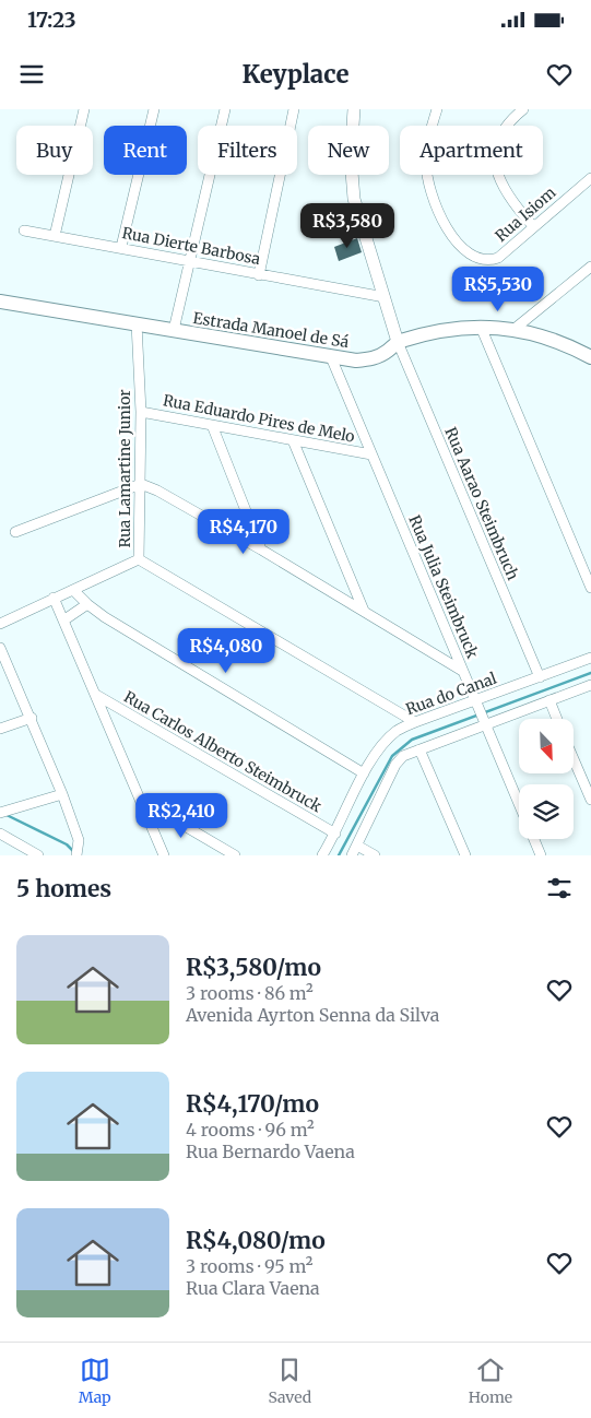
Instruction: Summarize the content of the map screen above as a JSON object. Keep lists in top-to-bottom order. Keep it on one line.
{"streets":{"main road":["Estrada Manoel de Sá"],"street":["Rua Isiom","Rua Dierte Barbosa","Rua Eduardo Pires de Melo","Rua Lamartine Junior","Rua Aarao Steimbruch","Rua Julia Steimbruck","Rua do Canal","Rua Carlos Alberto Steimbruck"]},"crossings":[["Estrada Manoel de Sá","Rua Lamartine Junior"],["Estrada Manoel de Sá","Rua Aarao Steimbruch"],["Estrada Manoel de Sá","Rua Julia Steimbruck"],["Rua Eduardo Pires de Melo","Rua Lamartine Junior"],["Rua Eduardo Pires de Melo","Rua Julia Steimbruck"],["Rua Aarao Steimbruch","Rua do Canal"],["Rua Julia Steimbruck","Rua do Canal"],["Rua do Canal","Rua Carlos Alberto Steimbruck"]],"north":"bottom right","page":{"status":"17:23","header":"Keyplace","chip":["Buy","Rent","Filters","New","Apartment"],"price":["R$3,580","R$5,530","R$4,170","R$4,080","R$2,410"],"heading":"5 homes","list":[{"name":"R$3,580/mo","note":"3 rooms · 86 m² · Avenida Ayrton Senna da Silva"},{"name":"R$4,170/mo","note":"4 rooms · 96 m² · Rua Bernardo Vaena"},{"name":"R$4,080/mo","note":"3 rooms · 95 m² · Rua Clara Vaena"}],"tabs":["Map","Saved","Home"]}}
